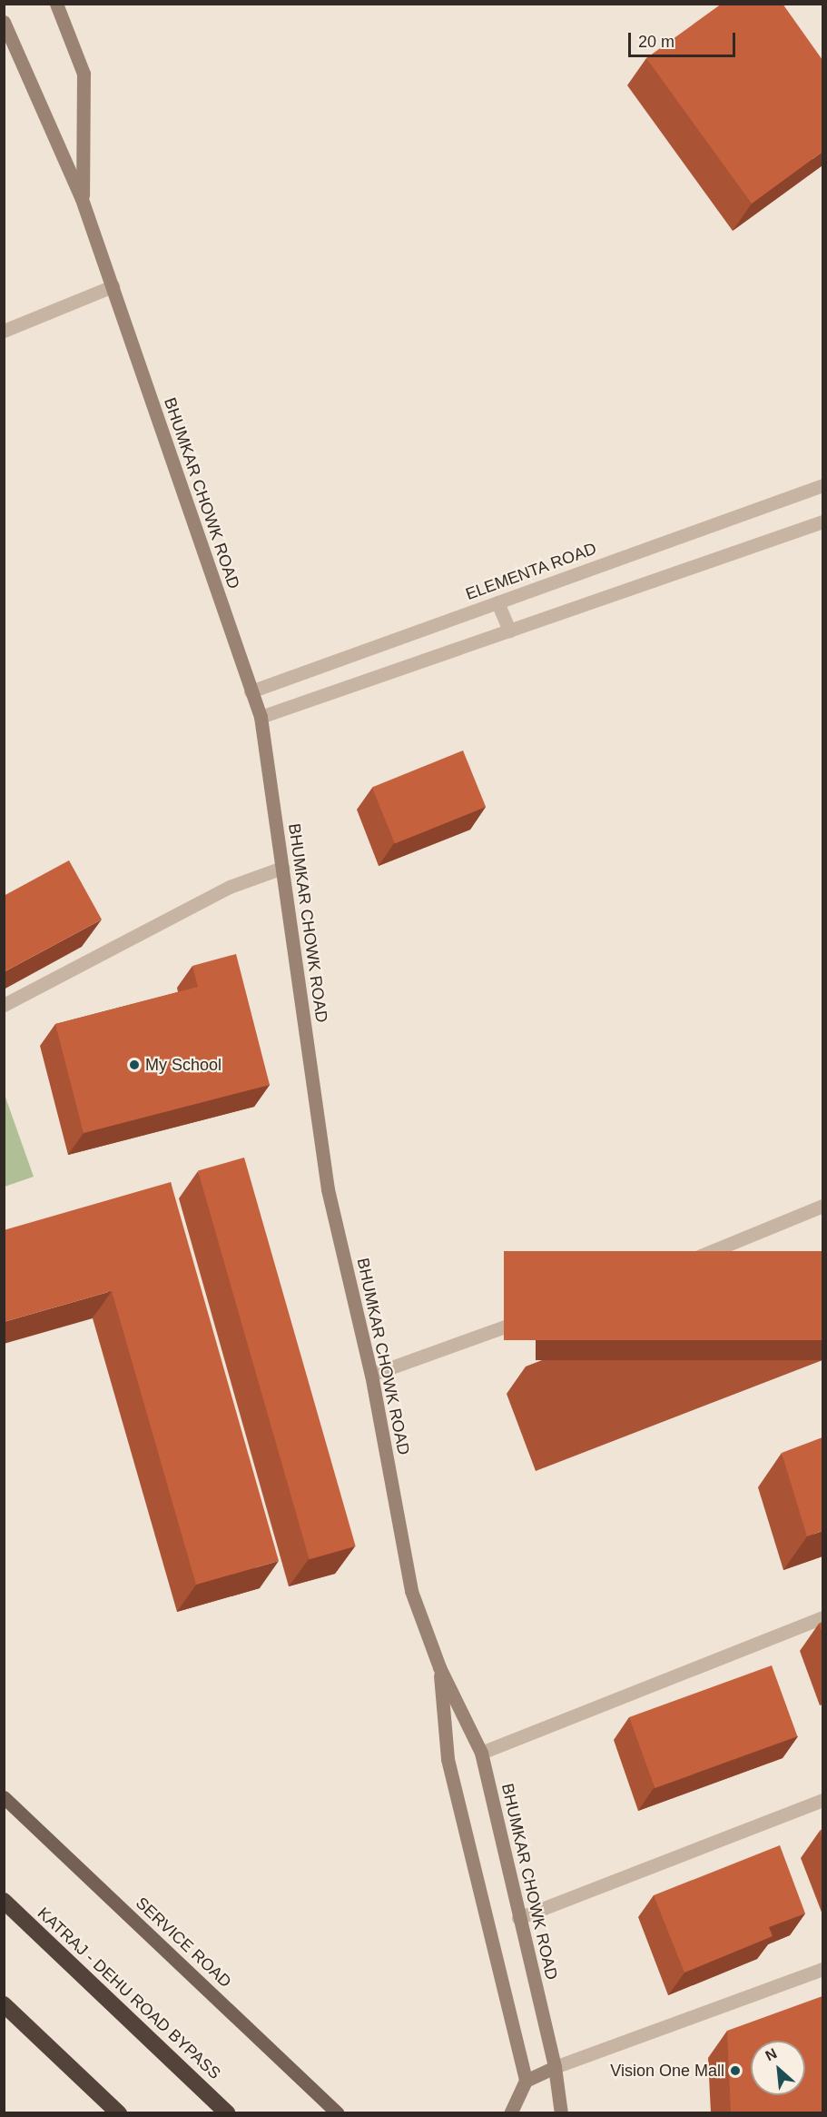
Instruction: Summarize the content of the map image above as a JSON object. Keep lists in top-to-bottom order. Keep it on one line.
{"streets":{"highway":["KATRAJ - DEHU ROAD BYPASS"],"main road":["SERVICE ROAD"],"street":["BHUMKAR CHOWK ROAD","ELEMENTA ROAD"]},"crossings":[["BHUMKAR CHOWK ROAD","ELEMENTA ROAD"]],"places":["My School","Vision One Mall"],"scale_bar":"20 m","north":"top left"}
